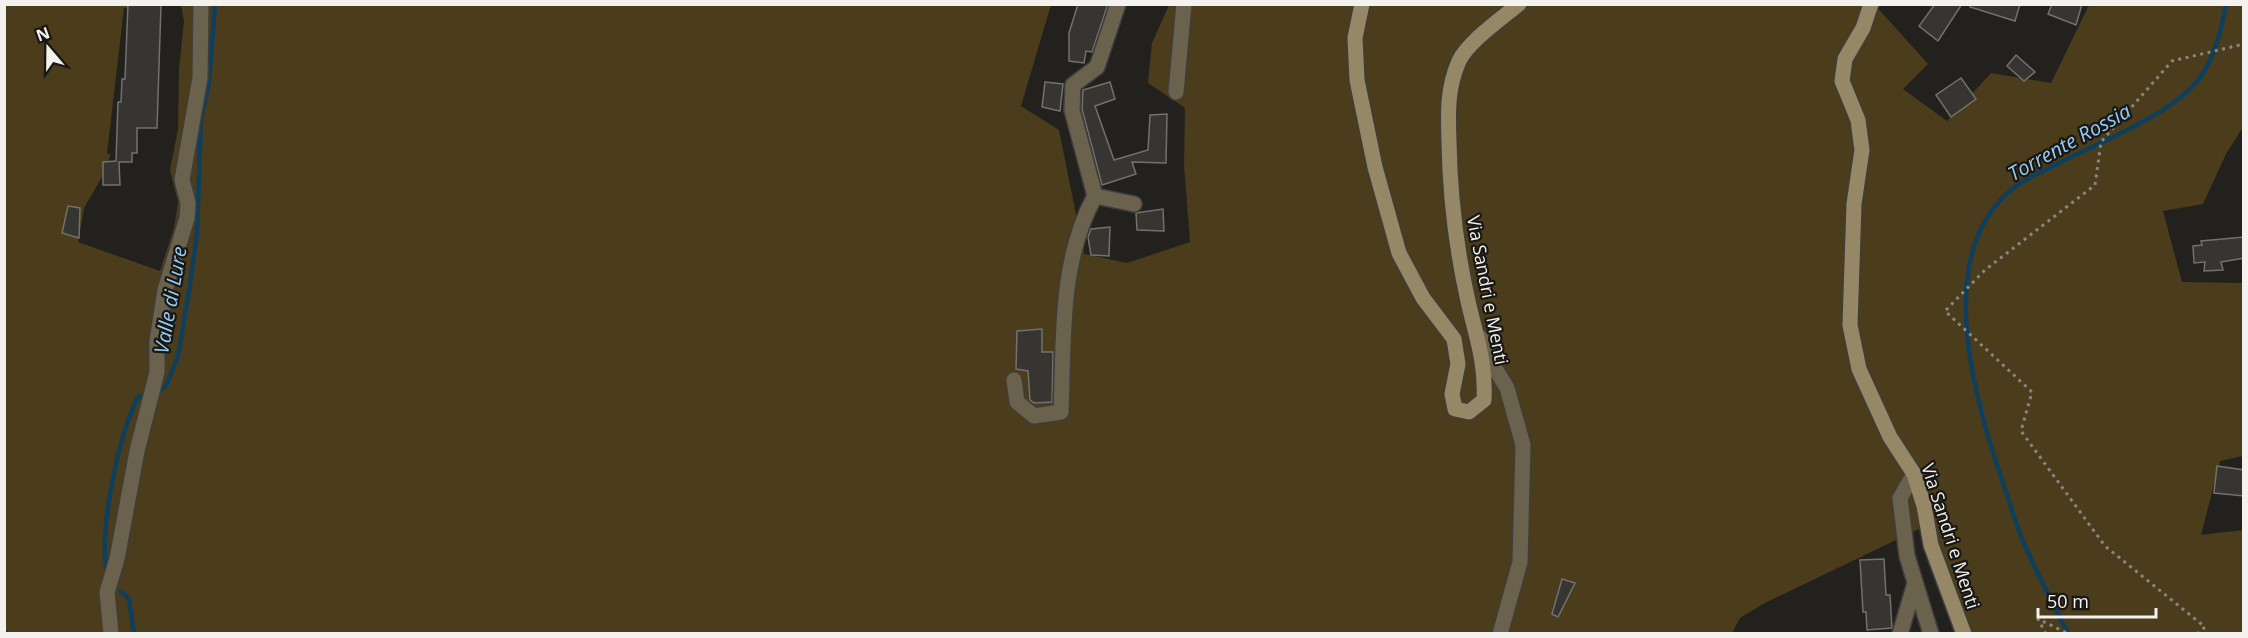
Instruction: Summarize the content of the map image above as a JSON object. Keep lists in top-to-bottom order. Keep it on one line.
{"streets":{"main road":["Via Sandri e Menti"]},"water":["Torrente Rossia","Valle di Lure"],"scale_bar":"50 m","north":"top"}
